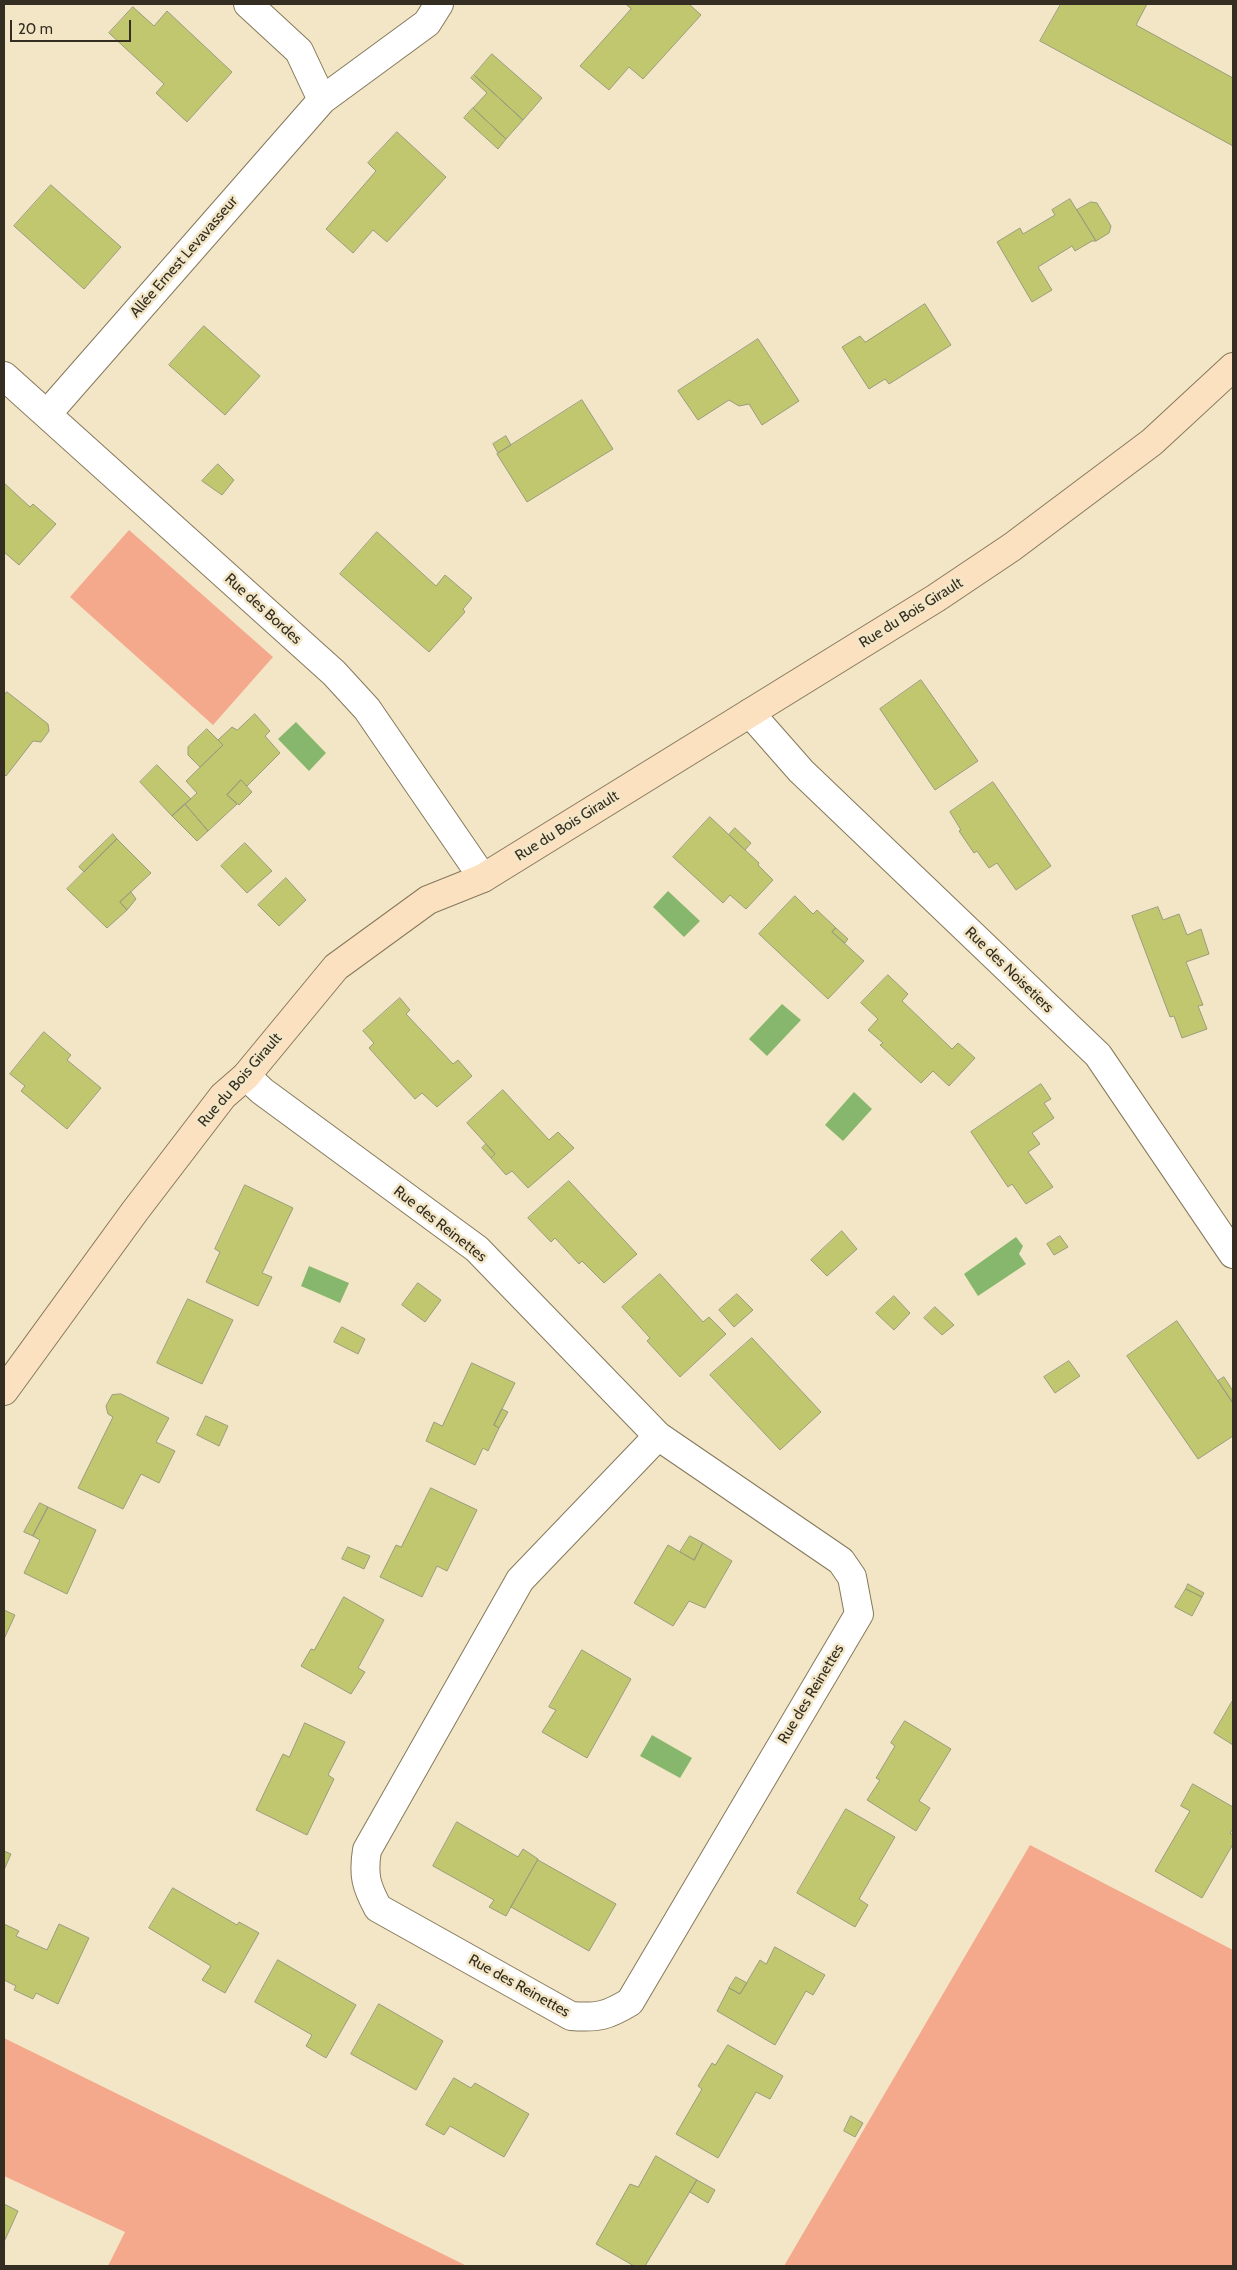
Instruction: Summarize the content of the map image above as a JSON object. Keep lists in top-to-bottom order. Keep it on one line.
{"streets":{"street":["Allée Ernest Levavasseur","Rue des Bordes","Rue du Bois Girault","Rue des Noisetiers","Rue des Reinettes"]},"crossings":[["Allée Ernest Levavasseur","Rue des Bordes"],["Rue des Bordes","Rue du Bois Girault"],["Rue du Bois Girault","Rue des Noisetiers"],["Rue du Bois Girault","Rue des Reinettes"]],"scale_bar":"20 m"}
